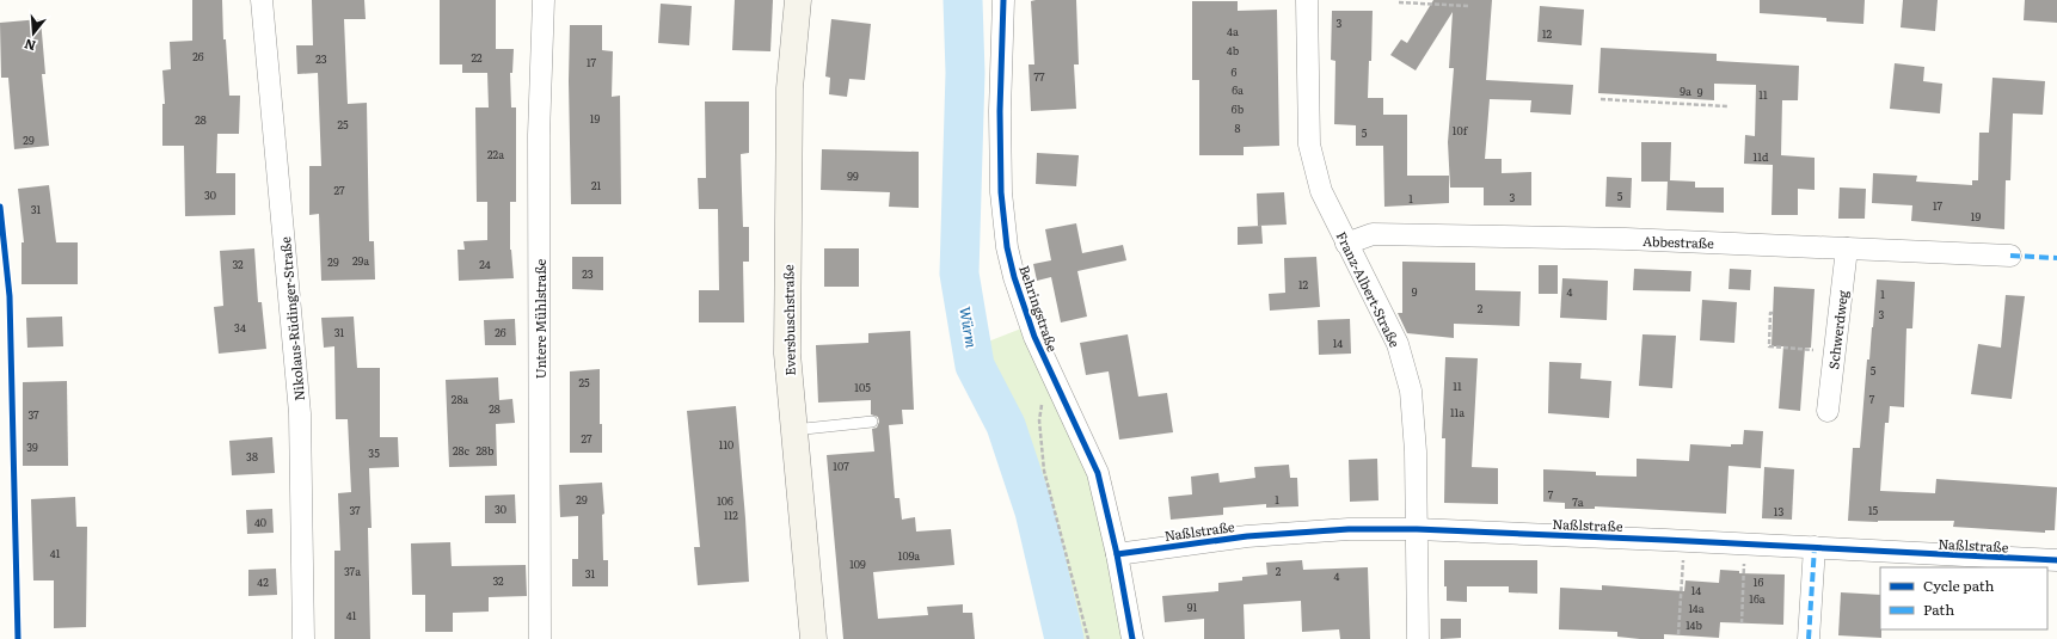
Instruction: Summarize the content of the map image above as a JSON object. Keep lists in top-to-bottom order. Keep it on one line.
{"streets":{"main road":["Eversbuschstraße"],"street":["Abbestraße","Franz-Albert-Straße","Behringstraße","Nikolaus-Rüdinger-Straße","Untere Mühlstraße","Schwerdweg","Naßlstraße"]},"crossings":[["Abbestraße","Franz-Albert-Straße"],["Abbestraße","Schwerdweg"],["Franz-Albert-Straße","Naßlstraße"],["Behringstraße","Naßlstraße"]],"water":["Würm"],"house_numbers":["3","4a","12","4b","26","22","23","17","6","77","6a","9a","9","11","6b","19","28","25","8","10f","5","29","22a","11d","99","21","27","30","5","3","1","17","31","19","29a","29","32","24","23","12","9","4","1","2","3","34","31","26","14","5","25","11","105","28a","7","28","11a","37","27","110","39","28c","28b","35","38","107","7","29","1","106","7a","30","37","15","13","112","40","41","109a","109","37a","2","31","4","32","42","16","14","16a","91","14a","41","14b"],"legend":["Cycle path","Path"],"north":"bottom"}
